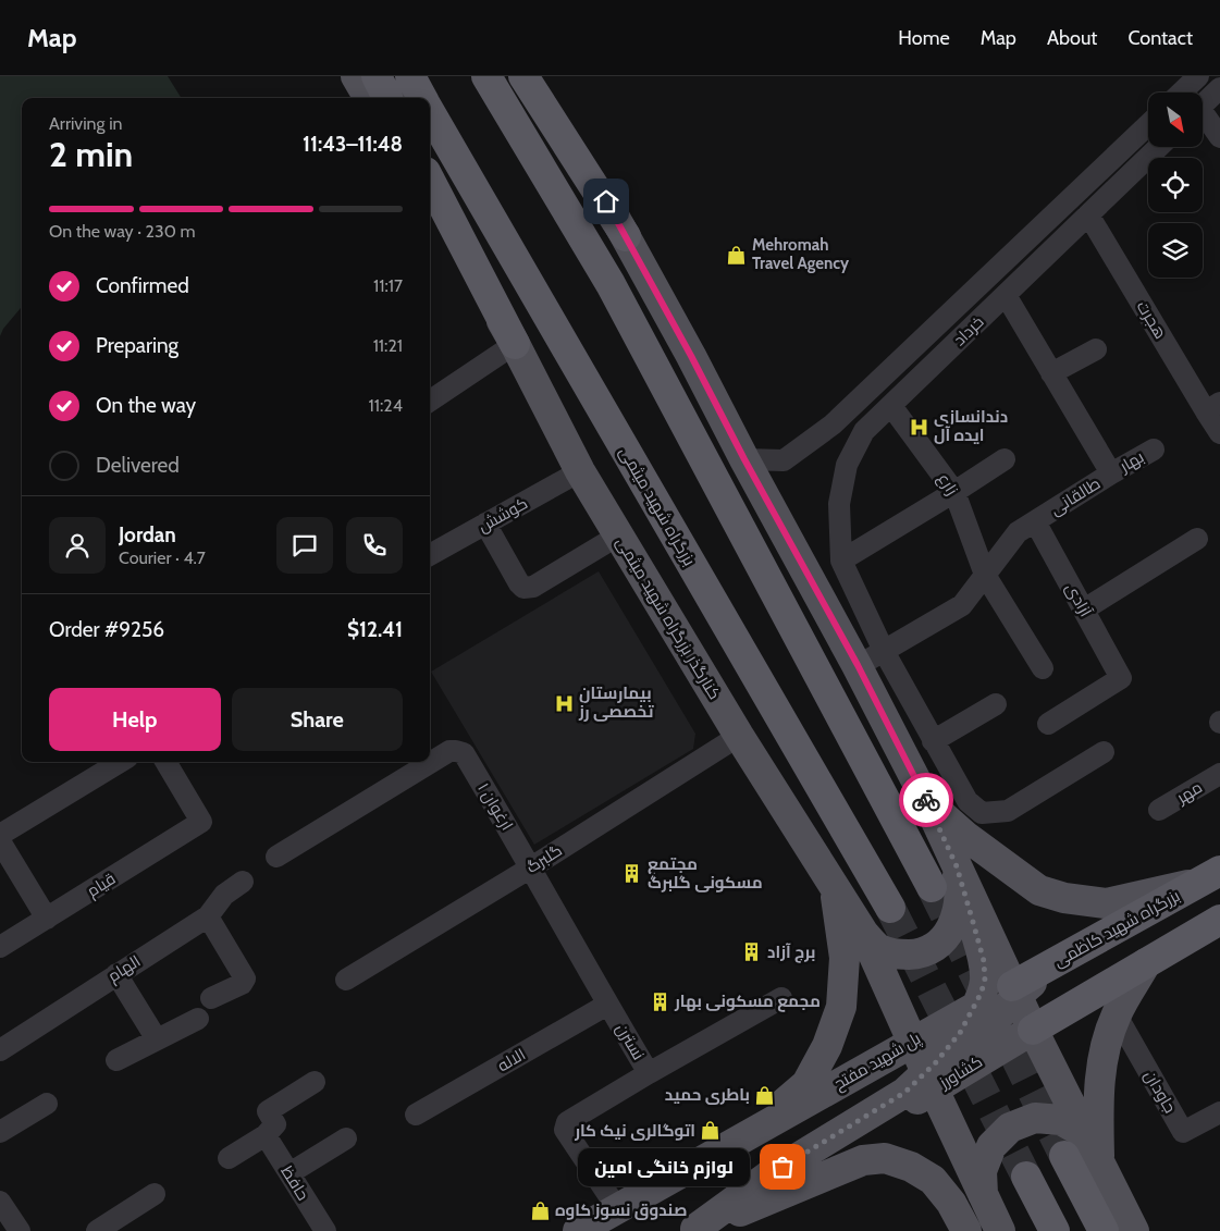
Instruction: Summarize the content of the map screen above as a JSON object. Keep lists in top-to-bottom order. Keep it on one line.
{"streets":{"highway":["بزرگراه شهید میثمی","بزرگراه شهید کاظمی"],"main road":["کنارگذر بزرگراه شهید میثمی","پل شهید مفتح","کشاورز"],"street":["هجرت","خرداد","بهار","زارع","طالقانی","کوشش","آزادی","مهر","ارغوان ۱","گلبرگ","قیام","الهام","نسترن","الاله","جاودان","حافظ"]},"crossings":[["هجرت","خرداد"],["خرداد","زارع"],["خرداد","طالقانی"],["بهار","طالقانی"],["زارع","طالقانی"],["طالقانی","آزادی"],["کوشش","کنارگذر بزرگراه شهید میثمی"],["کنارگذر بزرگراه شهید میثمی","گلبرگ"],["کنارگذر بزرگراه شهید میثمی","پل شهید مفتح"],["کنارگذر بزرگراه شهید میثمی","کشاورز"],["ارغوان ۱","گلبرگ"],["ارغوان ۱","نسترن"],["گلبرگ","نسترن"],["بزرگراه شهید کاظمی","پل شهید مفتح"],["نسترن","الاله"]],"places":{"shop":["Mehromah Travel Agency","باطری حمید","اتوگالری نیک کار","صندوق نسوز کاوه"],"hospital":["دندانسازی ایده آل","بیمارستان تخصصی رز"],"building":["مجتمع مسکونی گلبرگ","برج آزاد","مجمع مسکونی بهار"],"other":["لوازم خانگی امین"]},"north":"bottom right","page":{"header":"Map","nav":["Home","Map","About","Contact"],"heading":["2 min","Arriving in","11:43–11:48"],"panel":["Jordan","Courier · 4.7","Order #9256","$12.41"],"bar":"On the way · 230 m","list":[["Confirmed","11:17"],["Preparing","11:21"],["On the way","11:24"],"Delivered"],"buttons":["Help","Share"],"bubble":"لوازم خانگی امین"}}
